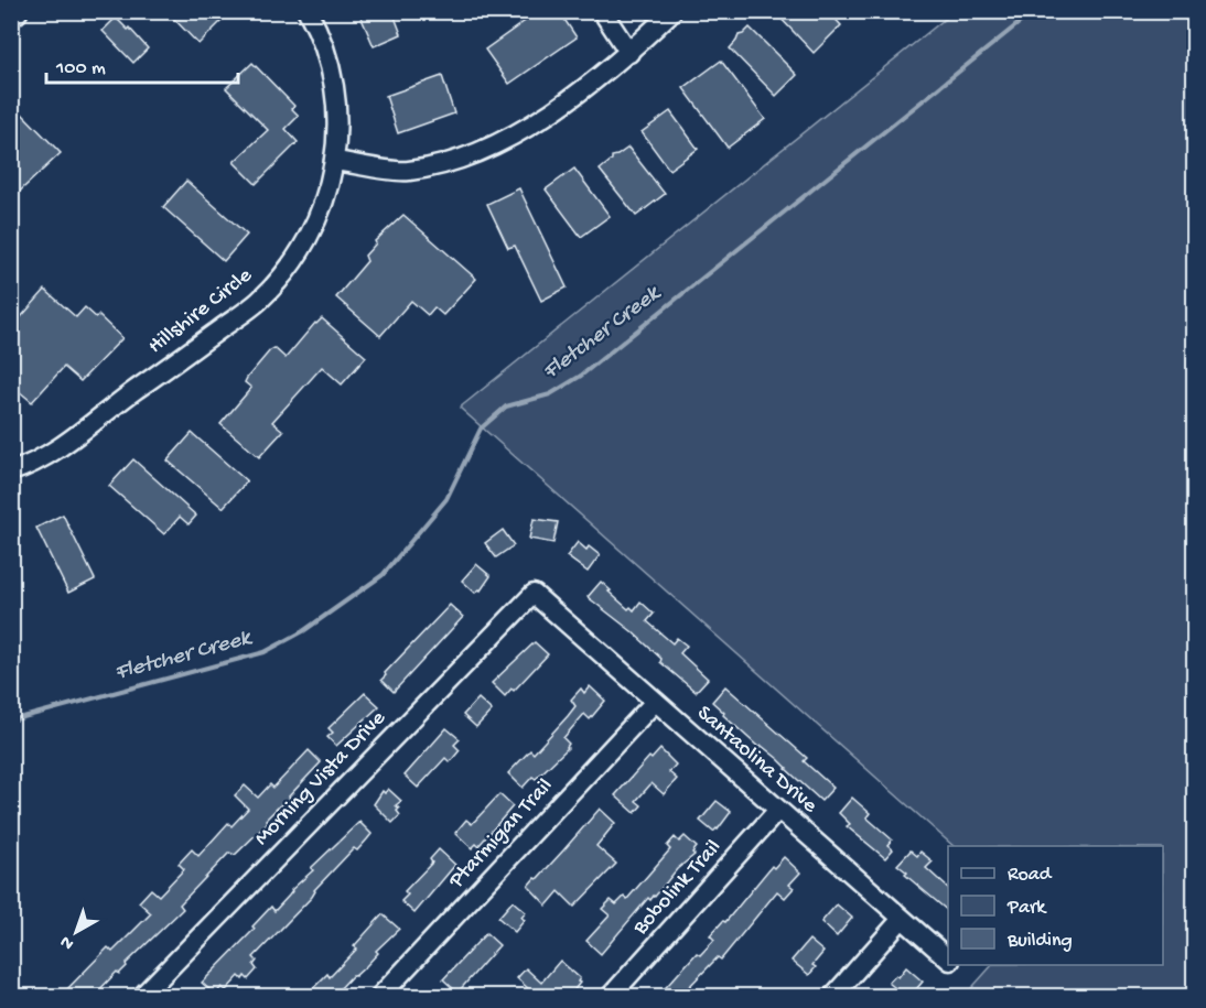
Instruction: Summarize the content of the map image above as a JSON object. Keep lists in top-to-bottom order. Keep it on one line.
{"streets":{"street":["Hillshire Circle","Santaolina Drive","Morning Vista Drive","Ptarmigan Trail","Bobolink Trail"]},"crossings":[["Santaolina Drive","Morning Vista Drive"],["Santaolina Drive","Ptarmigan Trail"],["Santaolina Drive","Bobolink Trail"]],"water":["Fletcher Creek"],"legend":["Road","Park","Building"],"scale_bar":"100 m","north":"bottom left"}
